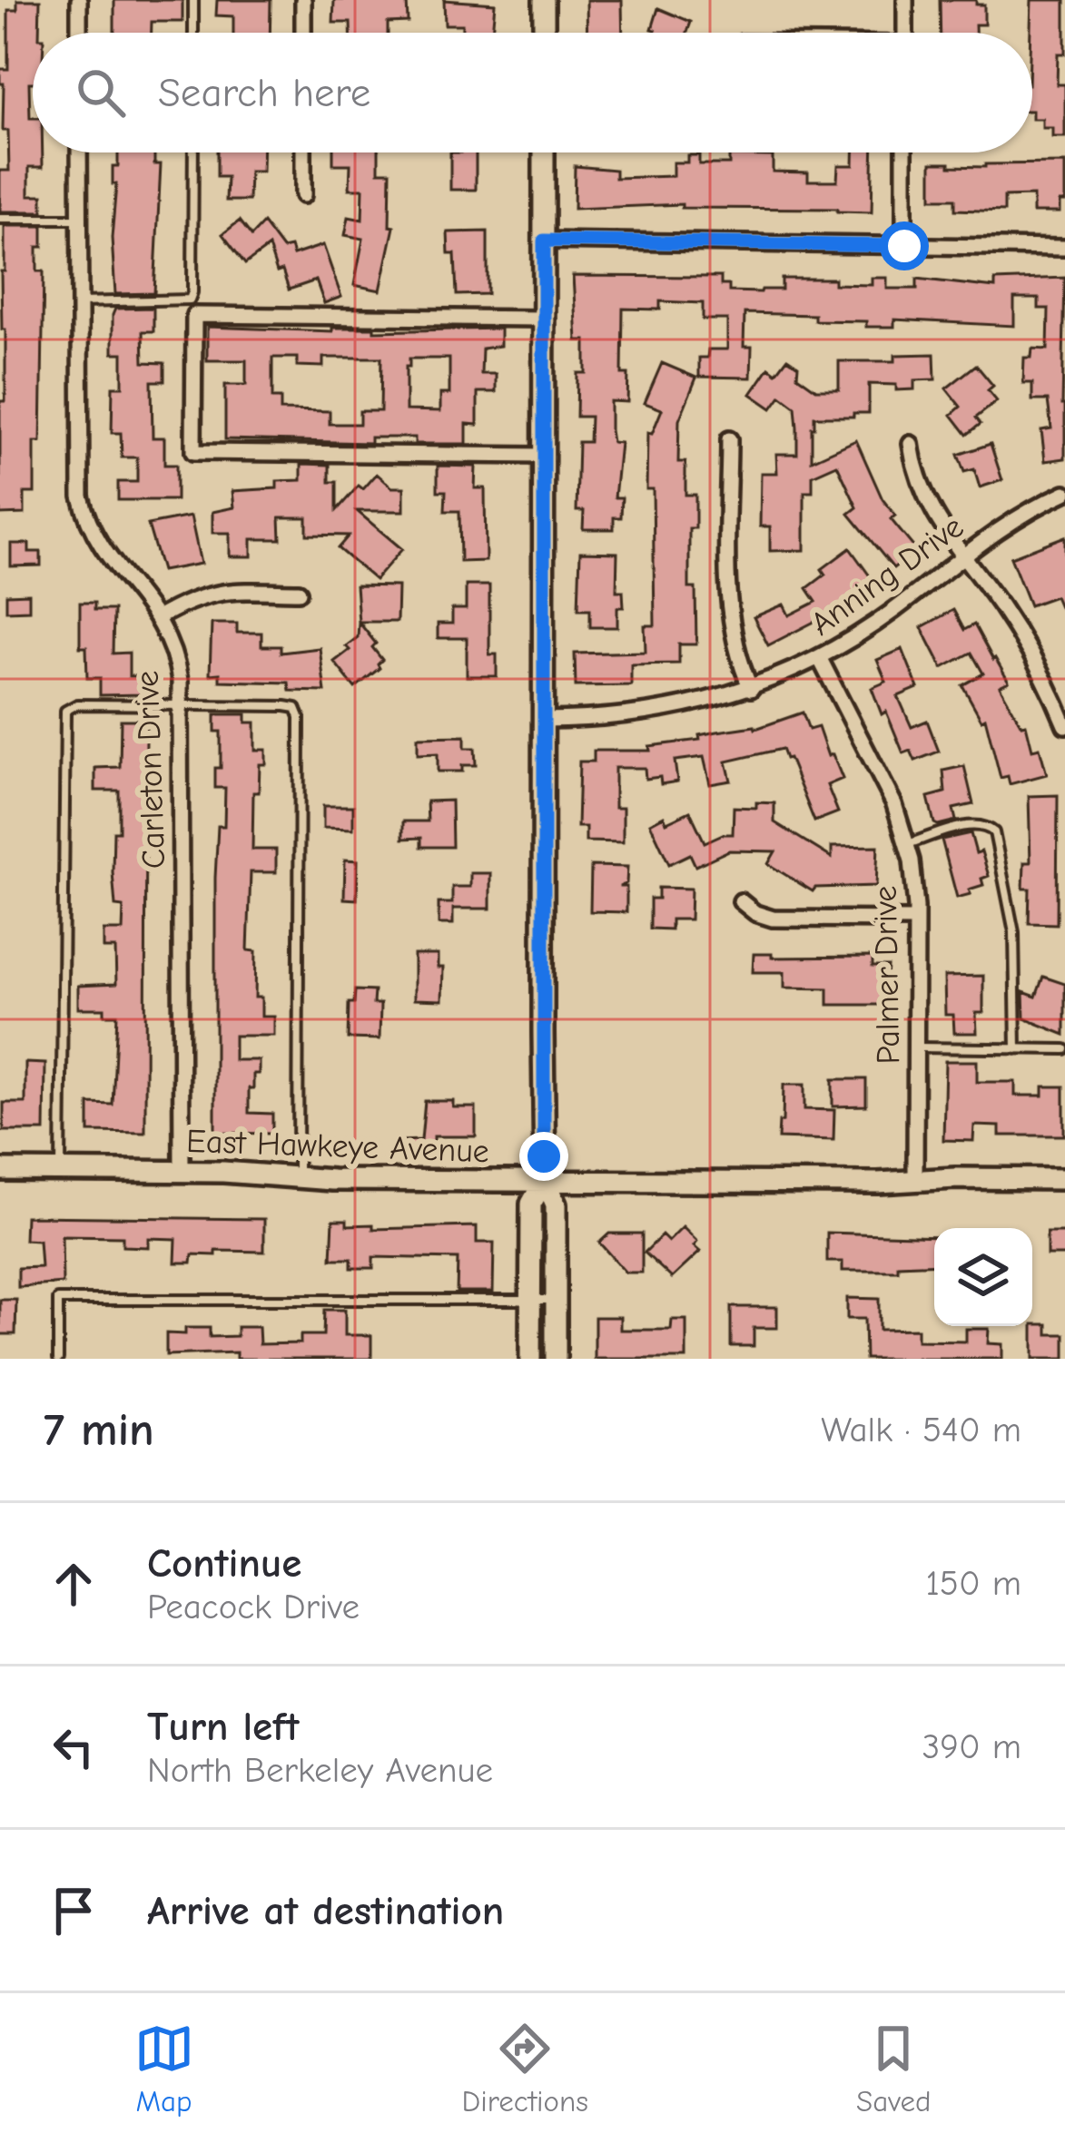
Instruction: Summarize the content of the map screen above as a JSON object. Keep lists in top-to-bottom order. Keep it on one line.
{"streets":{"street":["Anning Drive","Carleton Drive","Palmer Drive","East Hawkeye Avenue"]},"crossings":[["Anning Drive","Palmer Drive"],["Carleton Drive","East Hawkeye Avenue"],["Palmer Drive","East Hawkeye Avenue"]],"page":{"search":"Search here","heading":["7 min","Walk · 540 m"],"list":[["Continue","Peacock Drive","150 m"],["Turn left","North Berkeley Avenue","390 m"],"Arrive at destination"],"nav":["Map","Directions","Saved"]}}
